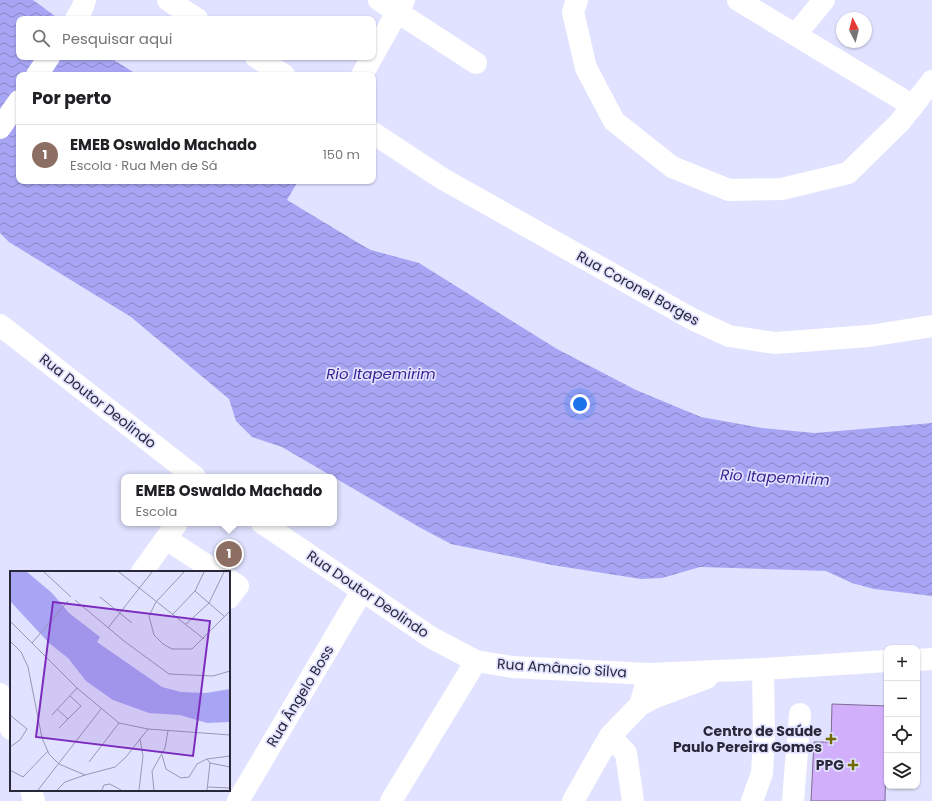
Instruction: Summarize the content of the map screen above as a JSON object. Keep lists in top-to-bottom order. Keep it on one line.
{"streets":{"street":["Rua Coronel Borges","Rua Doutor Deolindo","Rua Amâncio Silva","Rua Ângelo Boss"]},"crossings":[["Rua Doutor Deolindo","Rua Amâncio Silva"],["Rua Doutor Deolindo","Rua Ângelo Boss"]],"water":["Rio Itapemirim"],"places":{"health":["Centro de Saúde Paulo Pereira Gomes","PPG"]},"north":"top","page":{"search":"Pesquisar aqui","heading":"Por perto","list":[{"mark":"1","name":"EMEB Oswaldo Machado","note":"Escola · Rua Men de Sá","value":"150 m"}],"popup":["EMEB Oswaldo Machado","Escola"],"pins":"1","map_buttons":["+","−"]}}
